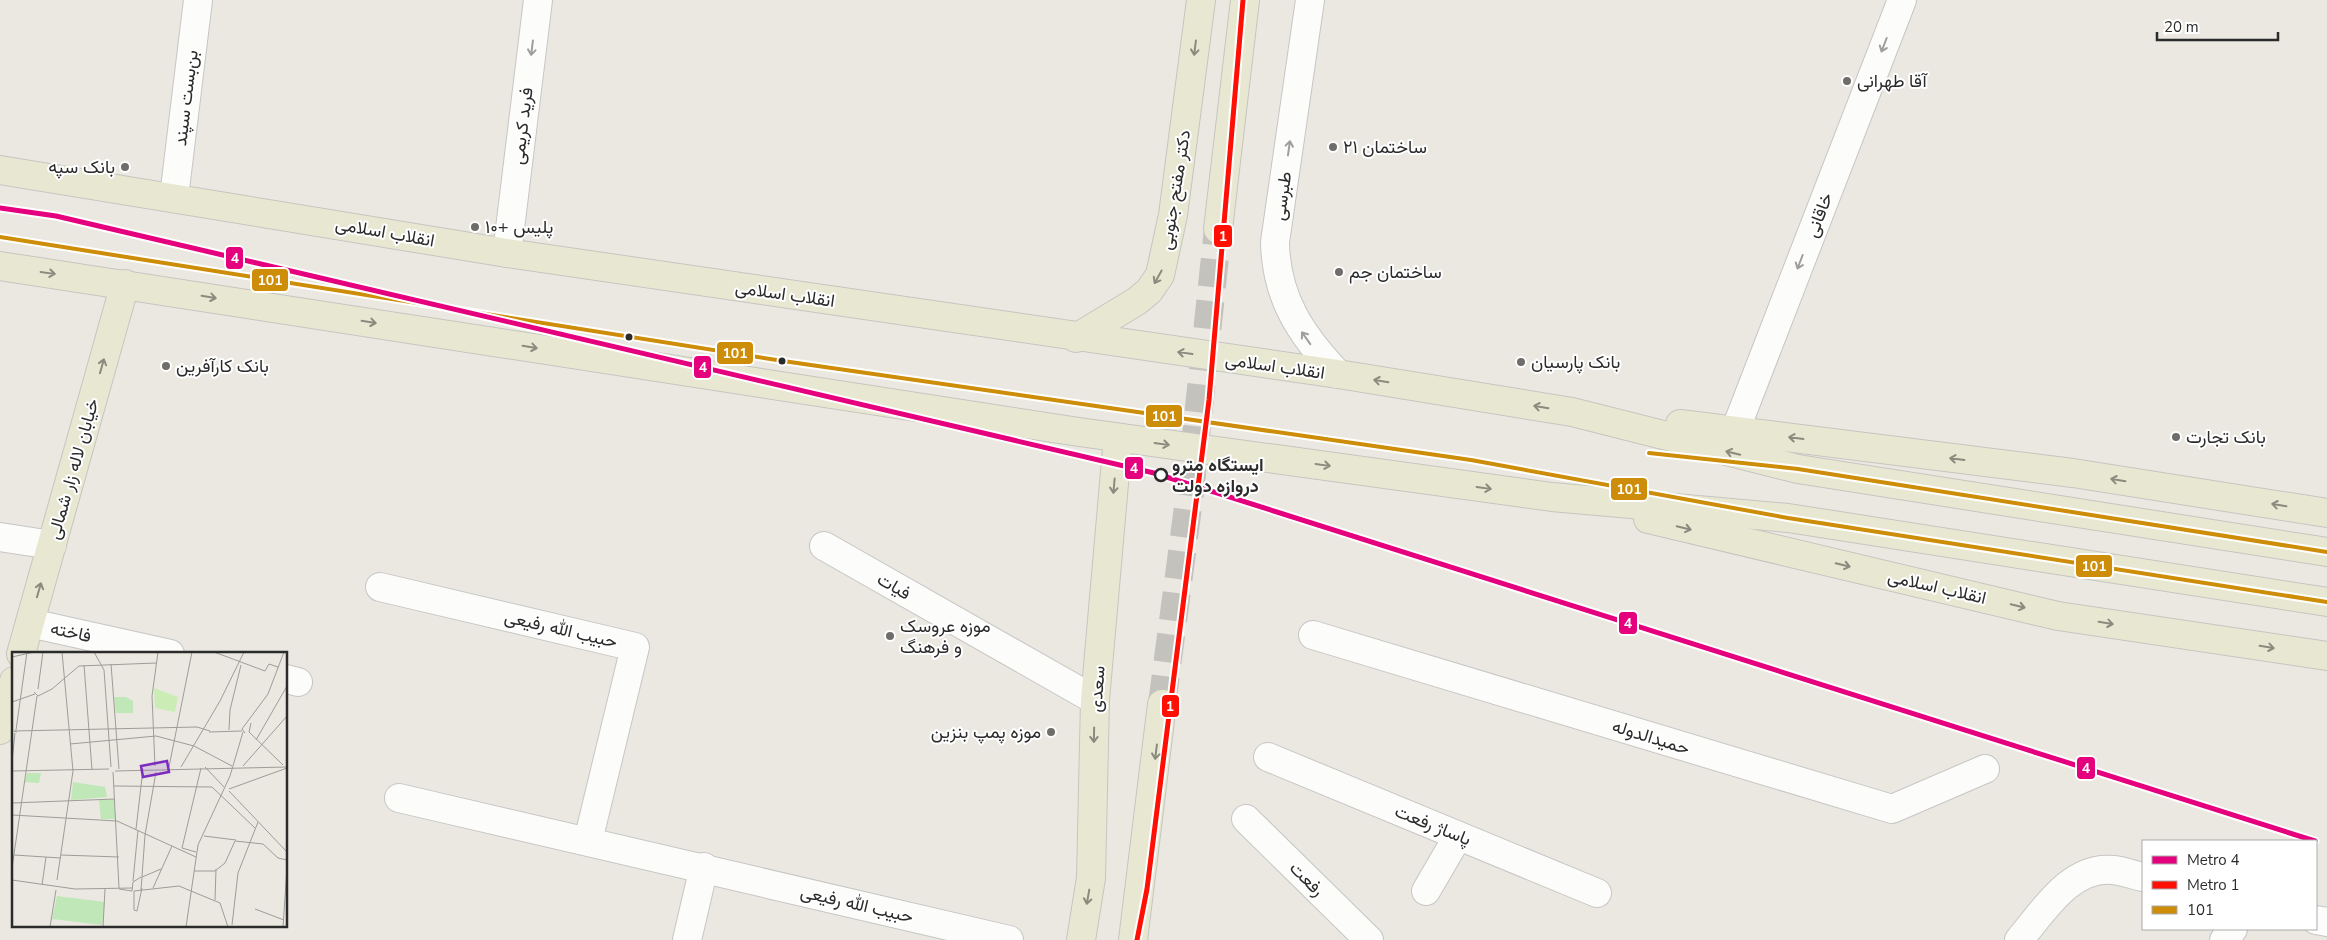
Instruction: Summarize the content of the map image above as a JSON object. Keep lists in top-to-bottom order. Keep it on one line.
{"streets":{"main road":["دکتر مفتح جنوبی","انقلاب اسلامی","خیابان لاله زار شمالی","سعدی"],"street":["بن‌بست سپند","فرید کریمی","طبرسی","خاقانی","فیات","حبیب الله رفیعی","فاخته","حمیدالدوله","پاساژ رفعت","رفعت"]},"crossings":[["بن‌بست سپند","انقلاب اسلامی"],["فرید کریمی","انقلاب اسلامی"],["دکتر مفتح جنوبی","انقلاب اسلامی"],["طبرسی","انقلاب اسلامی"],["خاقانی","انقلاب اسلامی"],["انقلاب اسلامی","خیابان لاله زار شمالی"],["انقلاب اسلامی","سعدی"],["خیابان لاله زار شمالی","فاخته"],["فیات","سعدی"]],"one_way":["فرید کریمی","طبرسی","خاقانی","خیابان لاله زار شمالی"],"places":["آقا طهرانی","ساختمان ۲۱","بانک سپه","پلیس +۱۰","ساختمان جم","بانک پارسیان","بانک کارآفرین","بانک تجارت","ایستگاه مترو دروازه دولت","موزه عروسک و فرهنگ","موزه پمپ بنزین"],"lines":["metro line 1","metro line 4","transit line 101"],"legend":["Metro 4","Metro 1","101"],"scale_bar":"20 m"}
